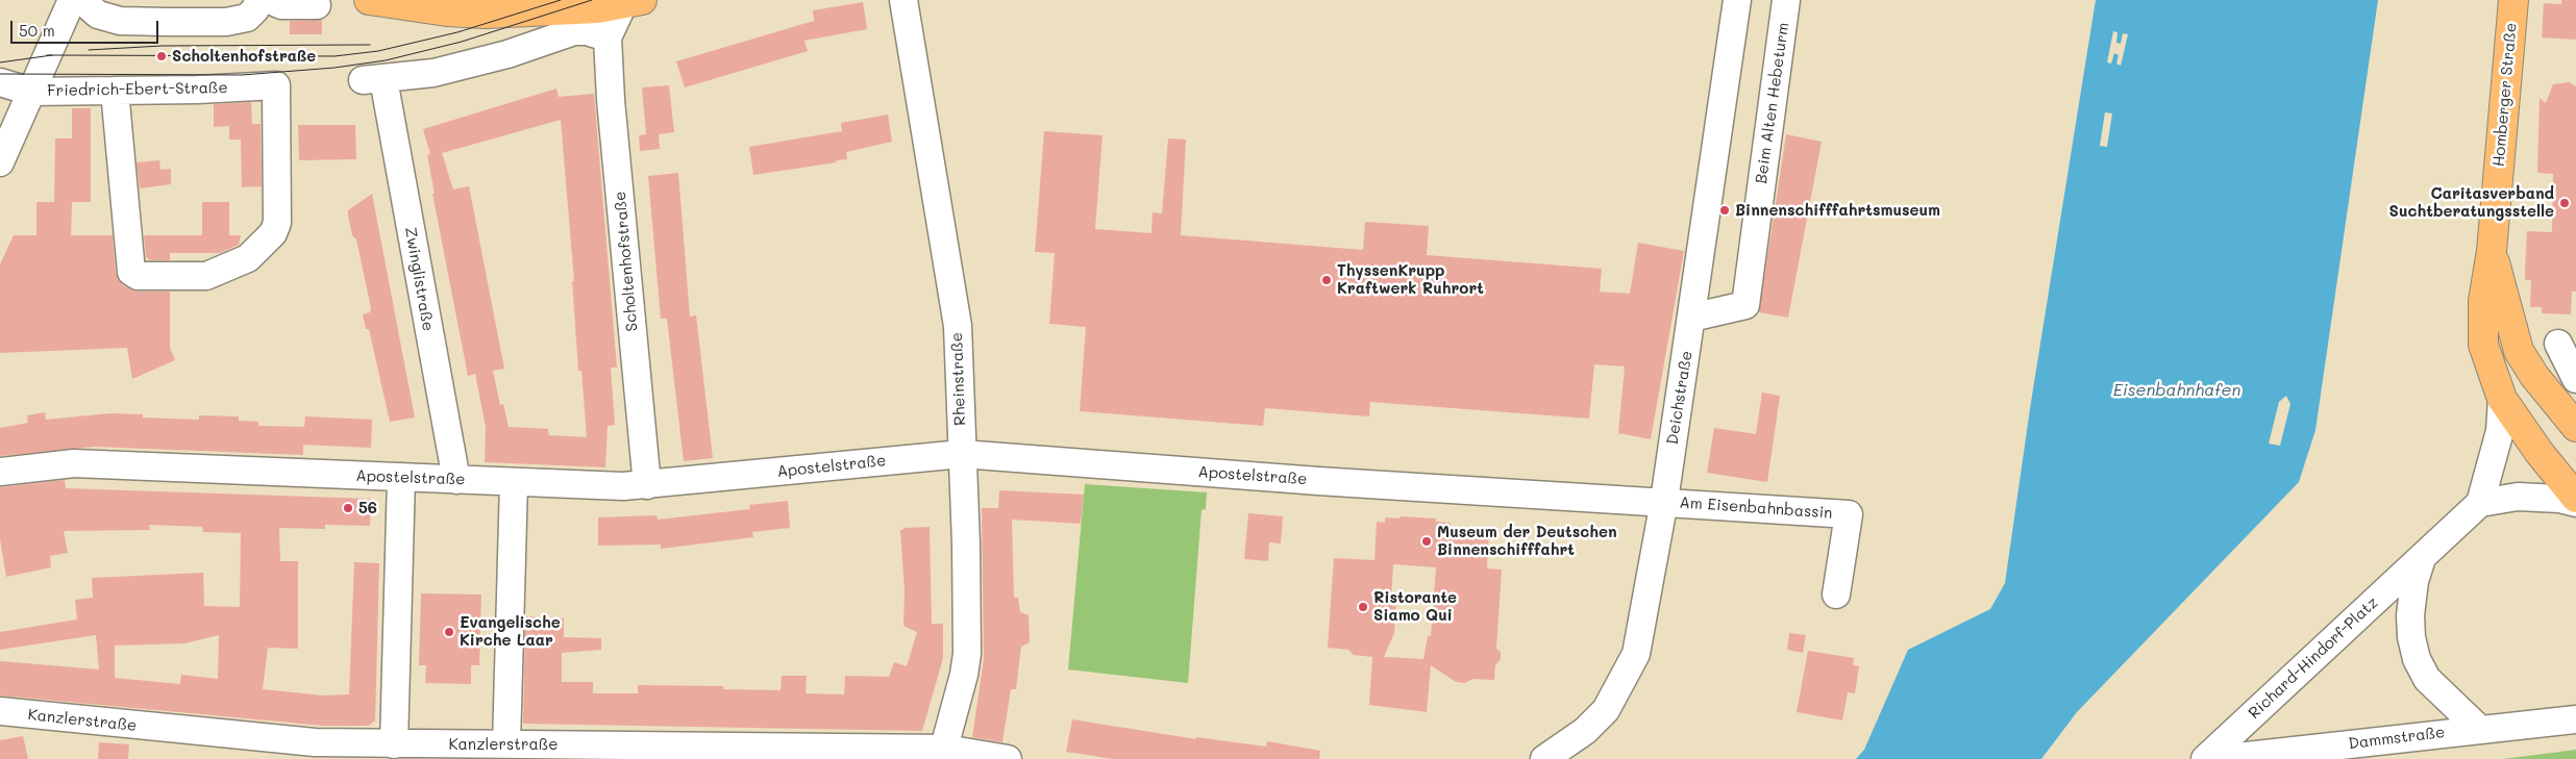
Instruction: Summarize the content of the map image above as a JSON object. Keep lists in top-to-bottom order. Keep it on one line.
{"streets":{"main road":["Homberger Straße"],"street":["Friedrich-Ebert-Straße","Beim Alten Hebeturm","Scholtenhofstraße","Zwinglistraße","Rheinstraße","Deichstraße","Apostelstraße","Am Eisenbahnbassin","Richard-Hindorf-Platz","Kanzlerstraße","Dammstraße"]},"crossings":[["Beim Alten Hebeturm","Deichstraße"],["Scholtenhofstraße","Zwinglistraße"],["Scholtenhofstraße","Apostelstraße"],["Zwinglistraße","Apostelstraße"],["Rheinstraße","Apostelstraße"],["Rheinstraße","Kanzlerstraße"],["Deichstraße","Apostelstraße"],["Deichstraße","Am Eisenbahnbassin"],["Apostelstraße","Am Eisenbahnbassin"],["Richard-Hindorf-Platz","Dammstraße"]],"water":["Eisenbahnhafen"],"places":["Scholtenhofstraße","Caritasverband Suchtberatungsstelle","Binnenschifffahrtsmuseum","ThyssenKrupp Kraftwerk Ruhrort","56","Museum der Deutschen Binnenschifffahrt","Ristorante Siamo Qui","Evangelische Kirche Laar"],"scale_bar":"50 m"}
